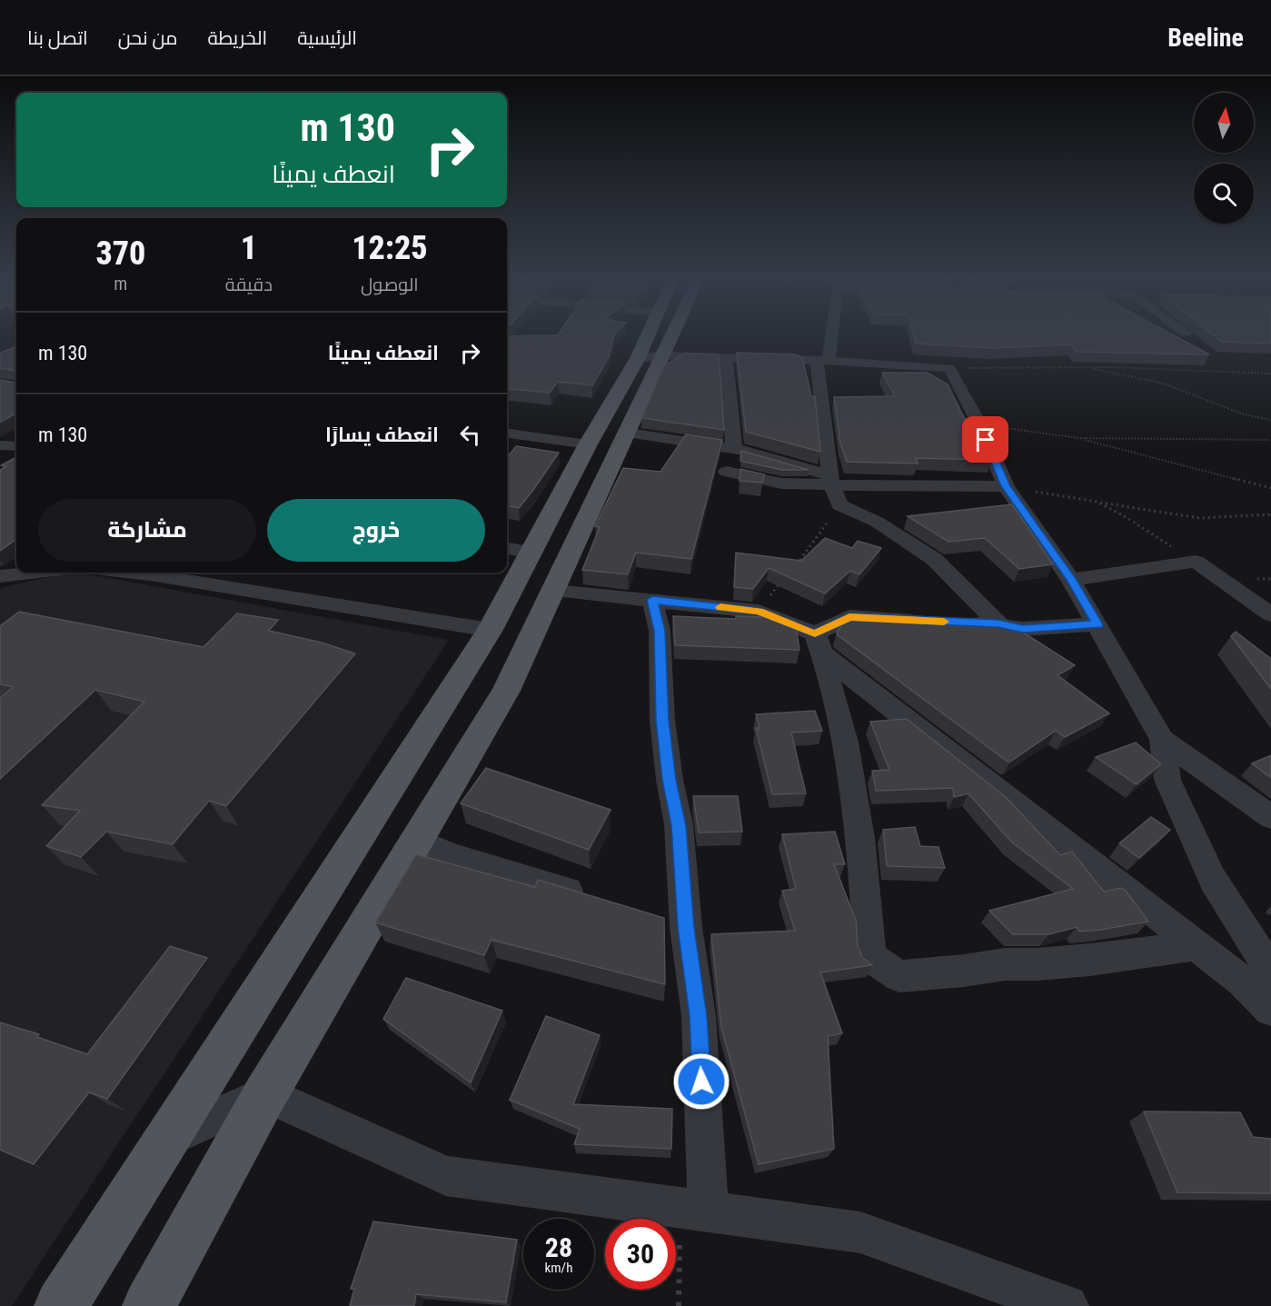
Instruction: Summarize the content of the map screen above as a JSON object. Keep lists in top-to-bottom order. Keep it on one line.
{"north":"top","page":{"header":"Beeline","nav":["الرئيسية","الخريطة","من نحن","اتصل بنا"],"turn":["130 m","انعطف يمينًا"],"eta":["12:25","الوصول","1","دقيقة","370","m"],"list":[{"name":"انعطف يمينًا","value":"130 m"},{"name":"انعطف يسارًا","value":"130 m"}],"buttons":["خروج","مشاركة"],"speed":"28 km/h","limit":"30"}}
